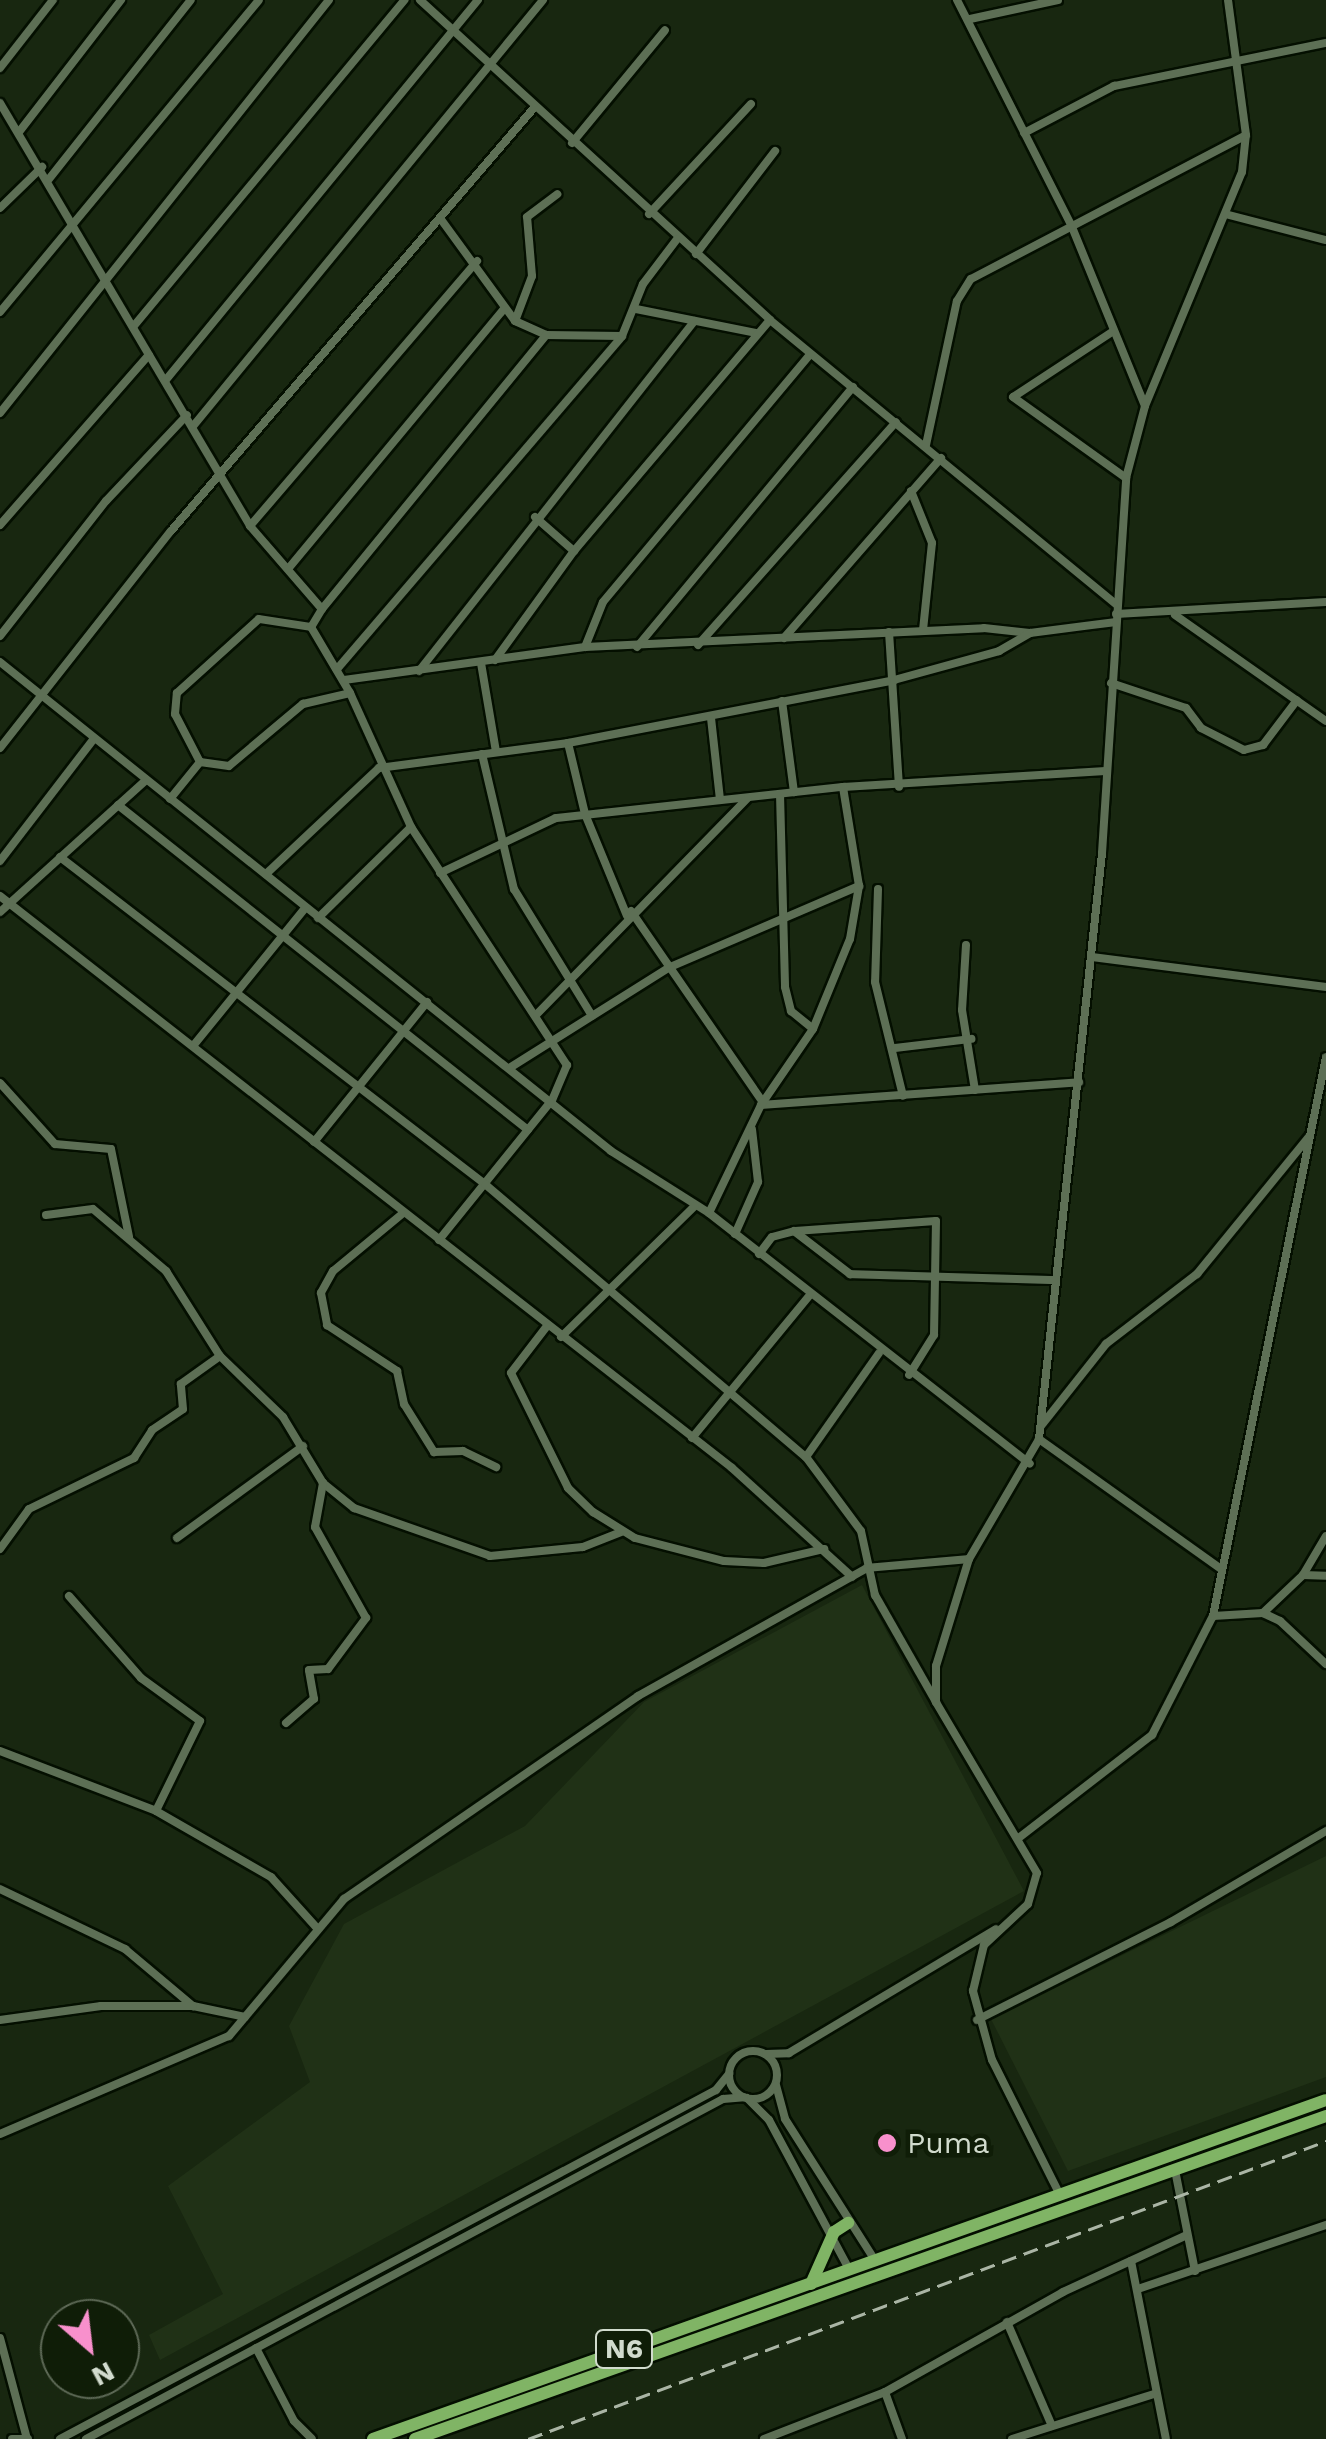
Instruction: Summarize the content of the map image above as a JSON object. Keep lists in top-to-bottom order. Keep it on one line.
{"streets":{"highway":["N6"]},"places":["Puma"],"north":"bottom right"}
